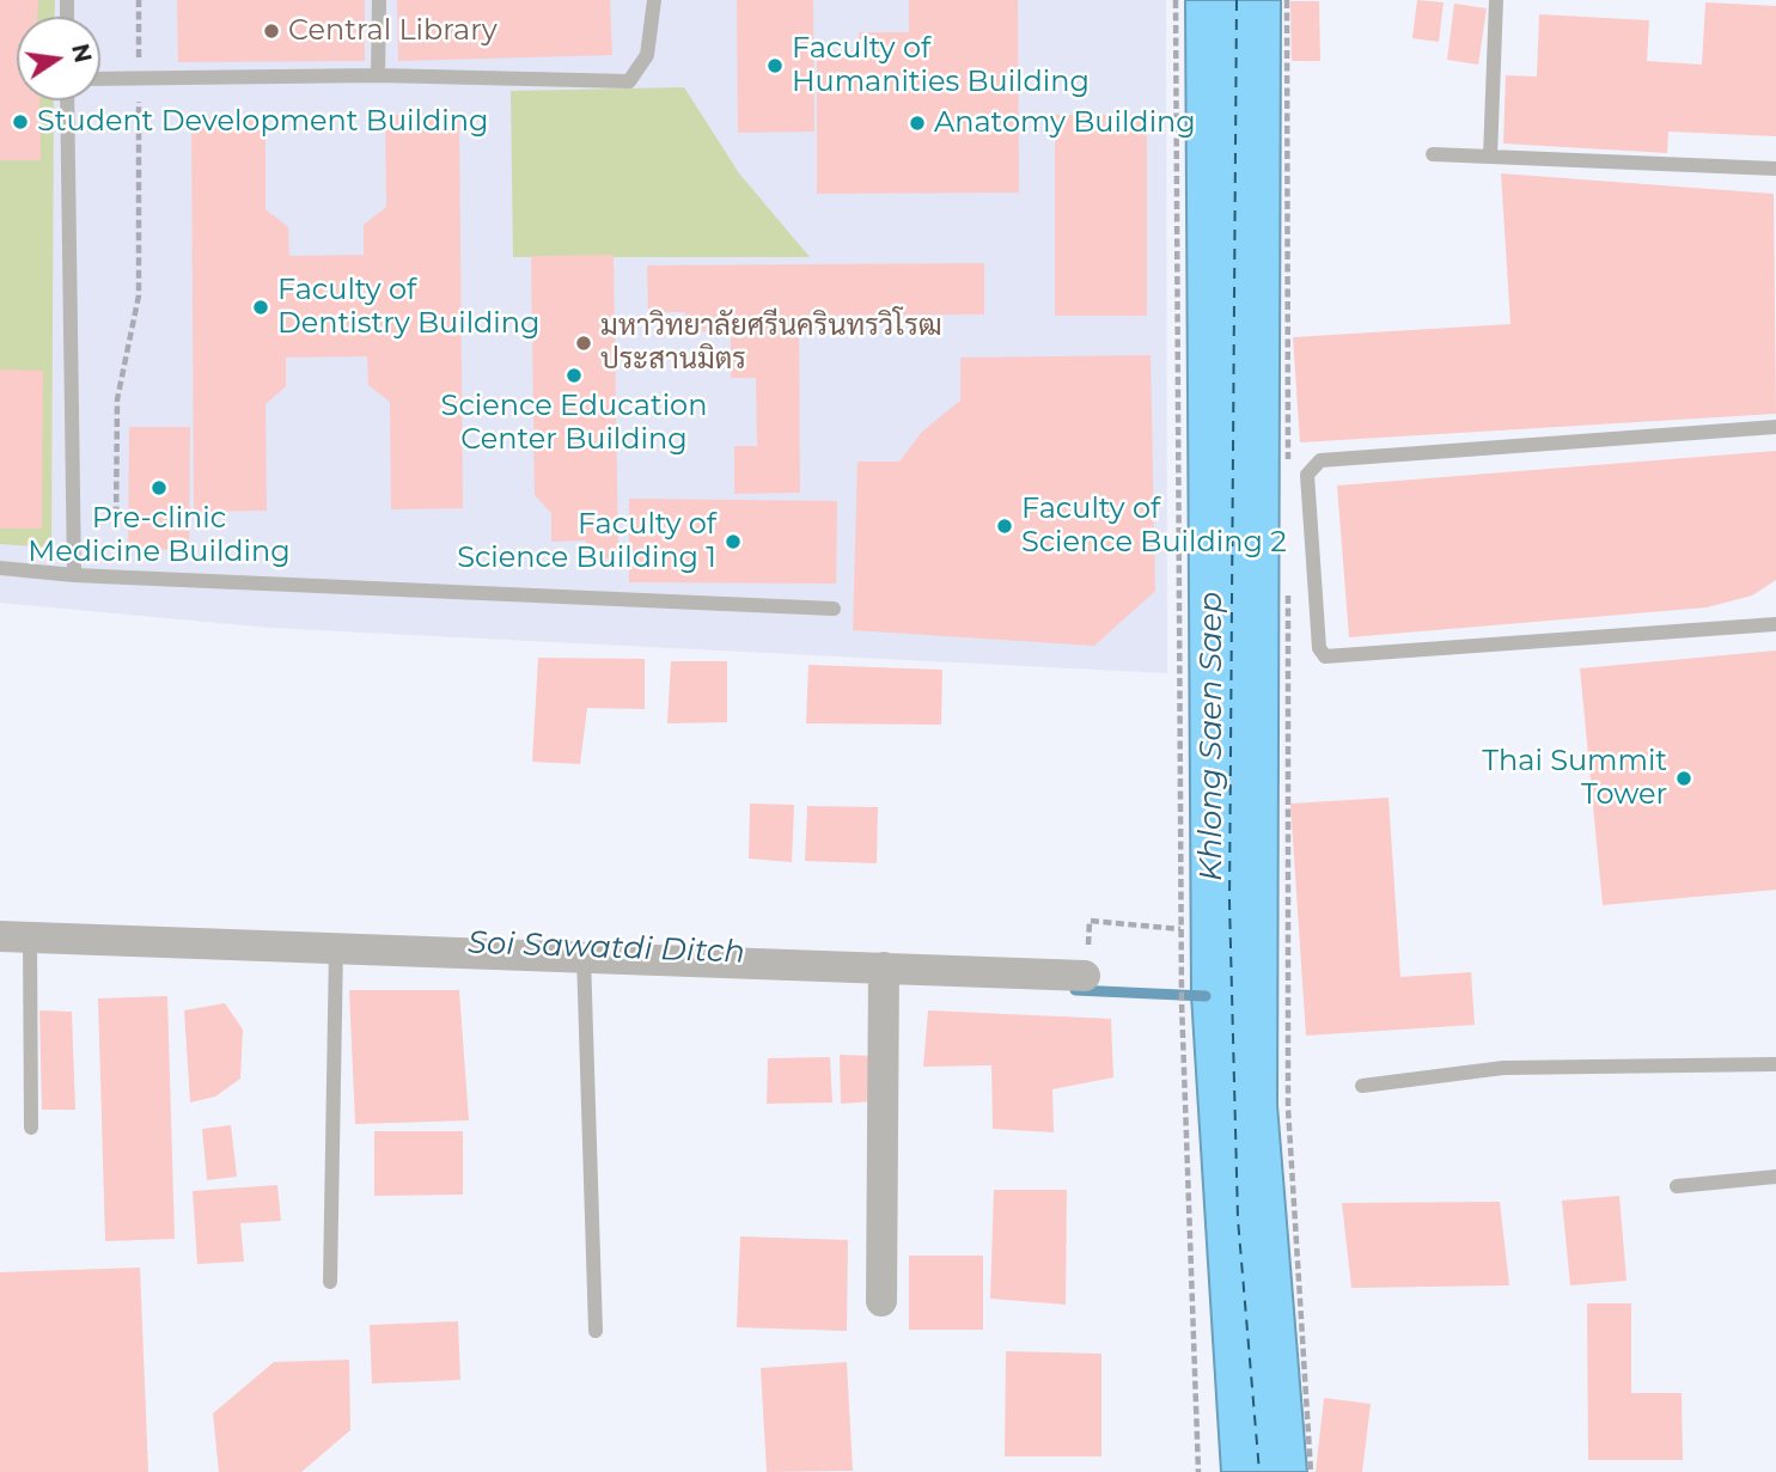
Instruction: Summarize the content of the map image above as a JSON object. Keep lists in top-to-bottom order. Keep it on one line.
{"water":["Khlong Saen Saep","Soi Sawatdi Ditch"],"places":["Central Library","Faculty of Humanities Building","Student Development Building","Anatomy Building","Faculty of Dentistry Building","มหาวิทยาลัยศรีนครินทรวิโรฒ ประสานมิตร","Science Education Center Building","Pre-clinic Medicine Building","Faculty of Science Building 2","Faculty of Science Building 1","Thai Summit Tower"],"north":"right"}
